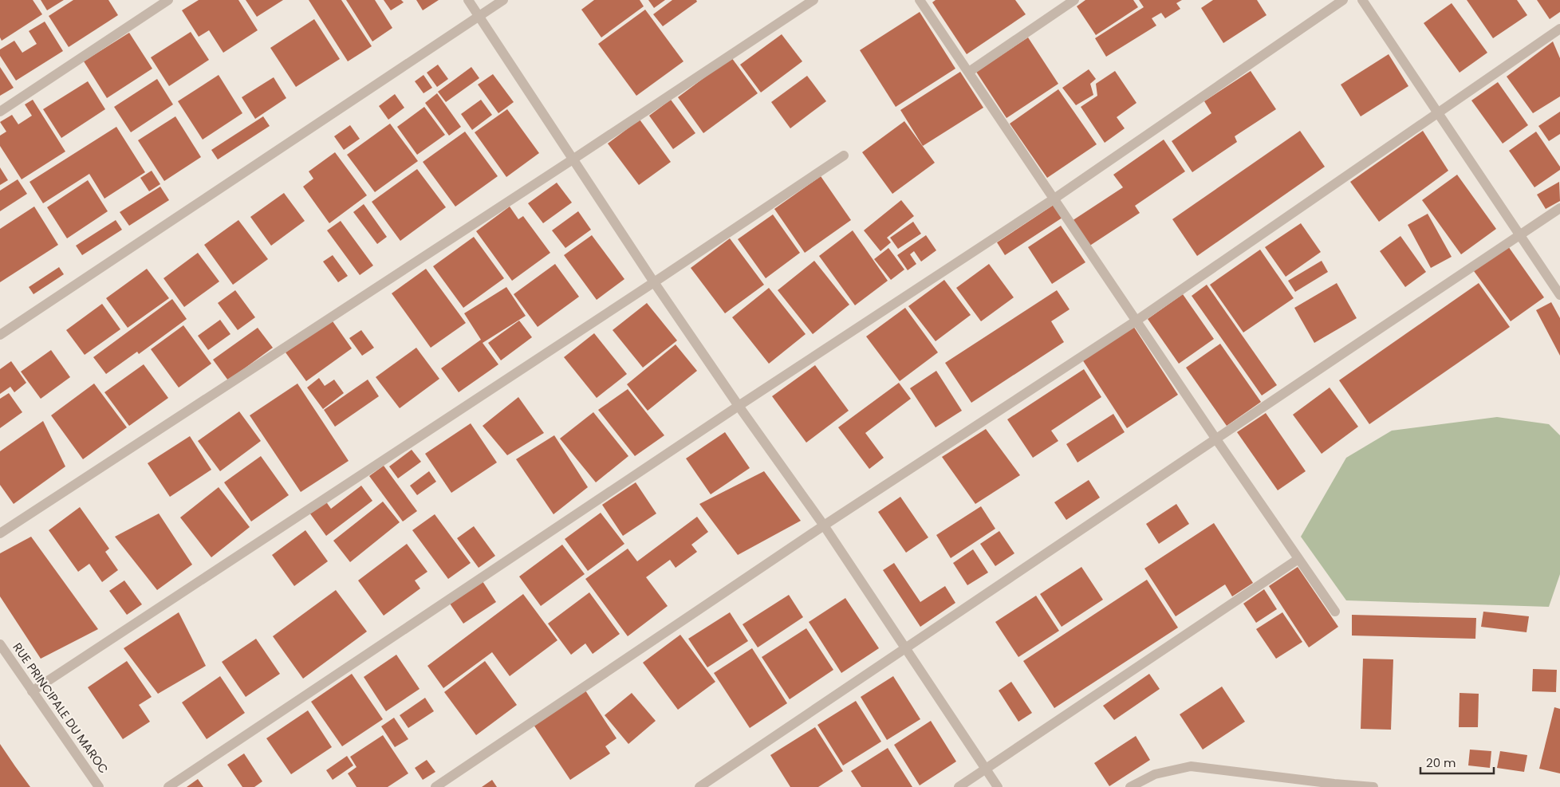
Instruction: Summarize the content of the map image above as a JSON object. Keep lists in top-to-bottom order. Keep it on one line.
{"streets":{"street":["RUE PRINCIPALE DU MAROC"]},"scale_bar":"20 m"}
